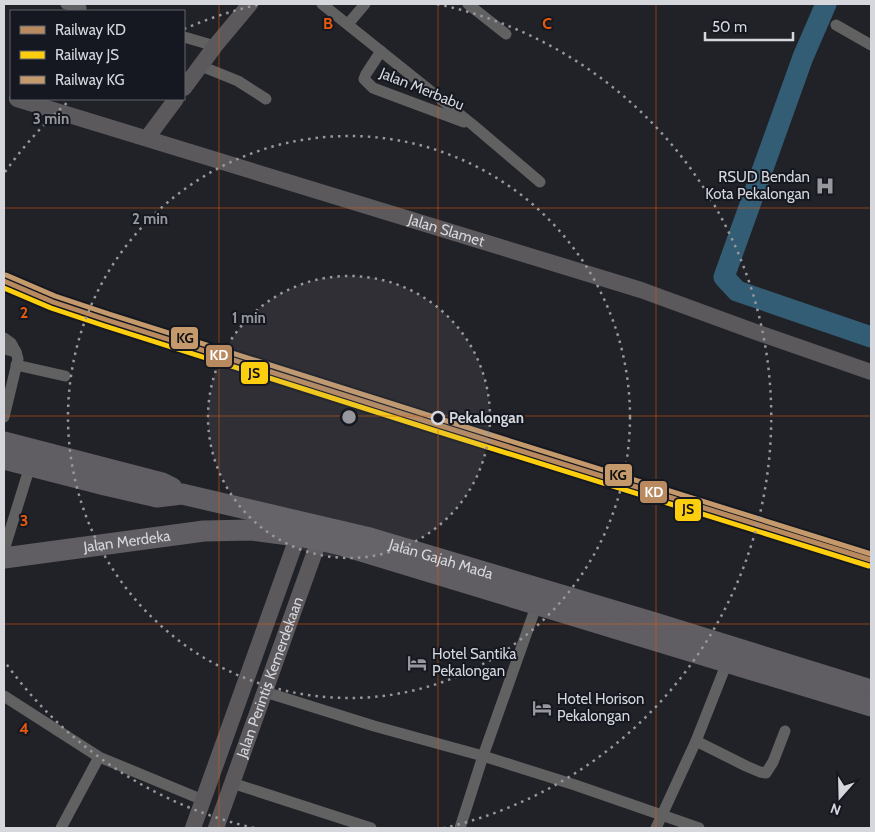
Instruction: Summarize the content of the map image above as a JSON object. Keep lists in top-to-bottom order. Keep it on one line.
{"streets":{"highway":["Jalan Merdeka","Jalan Gajah Mada"],"street":["Jalan Merbabu","Jalan Slamet","Jalan Perintis Kemerdekaan"]},"crossings":[["Jalan Merdeka","Jalan Gajah Mada"],["Jalan Gajah Mada","Jalan Perintis Kemerdekaan"]],"places":{"hospital":["RSUD Bendan Kota Pekalongan"],"other":["Pekalongan"],"hotel":["Hotel Santika Pekalongan","Hotel Horison Pekalongan"]},"lines":["rail line KG","rail line KD","rail line JS"],"legend":["Railway KD","Railway JS","Railway KG"],"scale_bar":"50 m","north":"bottom","grid":{"columns":["B","C"],"rows":["2","3","4"]},"rings":["3 min","2 min","1 min"]}
